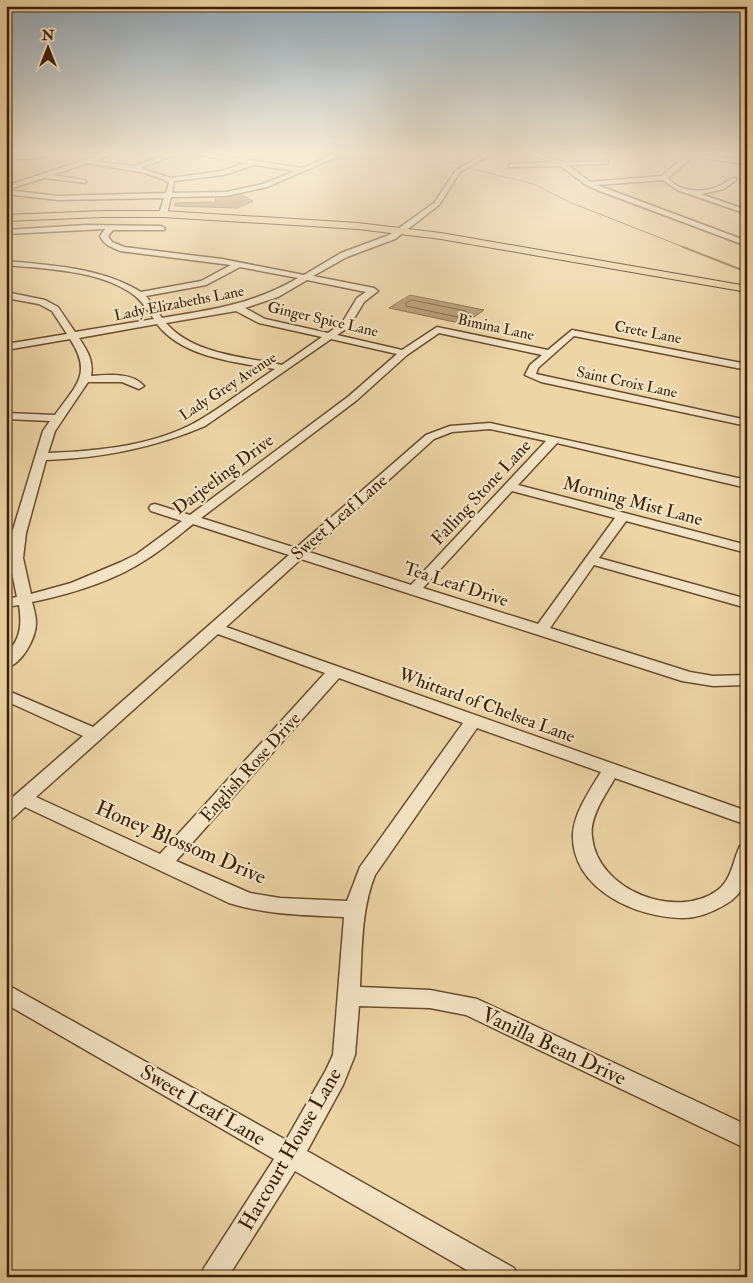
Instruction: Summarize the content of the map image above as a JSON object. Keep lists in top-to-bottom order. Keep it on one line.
{"streets":{"street":["Lady Elizabeths Lane","Ginger Spice Lane","Bimina Lane","Crete Lane","Saint Croix Lane","Lady Grey Avenue","Darjeeling Drive","Falling Stone Lane","Morning Mist Lane","Sweet Leaf Lane","Tea Leaf Drive","Whittard of Chelsea Lane","English Rose Drive","Honey Blossom Drive","Vanilla Bean Drive","Harcourt House Lane"]},"crossings":[["Lady Elizabeths Lane","Ginger Spice Lane"],["Lady Elizabeths Lane","Lady Grey Avenue"],["Ginger Spice Lane","Lady Grey Avenue"],["Ginger Spice Lane","Darjeeling Drive"],["Bimina Lane","Crete Lane"],["Bimina Lane","Saint Croix Lane"],["Bimina Lane","Darjeeling Drive"],["Crete Lane","Saint Croix Lane"],["Darjeeling Drive","Tea Leaf Drive"],["Falling Stone Lane","Morning Mist Lane"],["Falling Stone Lane","Sweet Leaf Lane"],["Falling Stone Lane","Tea Leaf Drive"],["Sweet Leaf Lane","Tea Leaf Drive"],["Sweet Leaf Lane","Whittard of Chelsea Lane"],["Sweet Leaf Lane","Honey Blossom Drive"],["Sweet Leaf Lane","Harcourt House Lane"],["Whittard of Chelsea Lane","English Rose Drive"],["Whittard of Chelsea Lane","Harcourt House Lane"],["English Rose Drive","Honey Blossom Drive"],["Honey Blossom Drive","Harcourt House Lane"],["Vanilla Bean Drive","Harcourt House Lane"]],"north":"top"}
